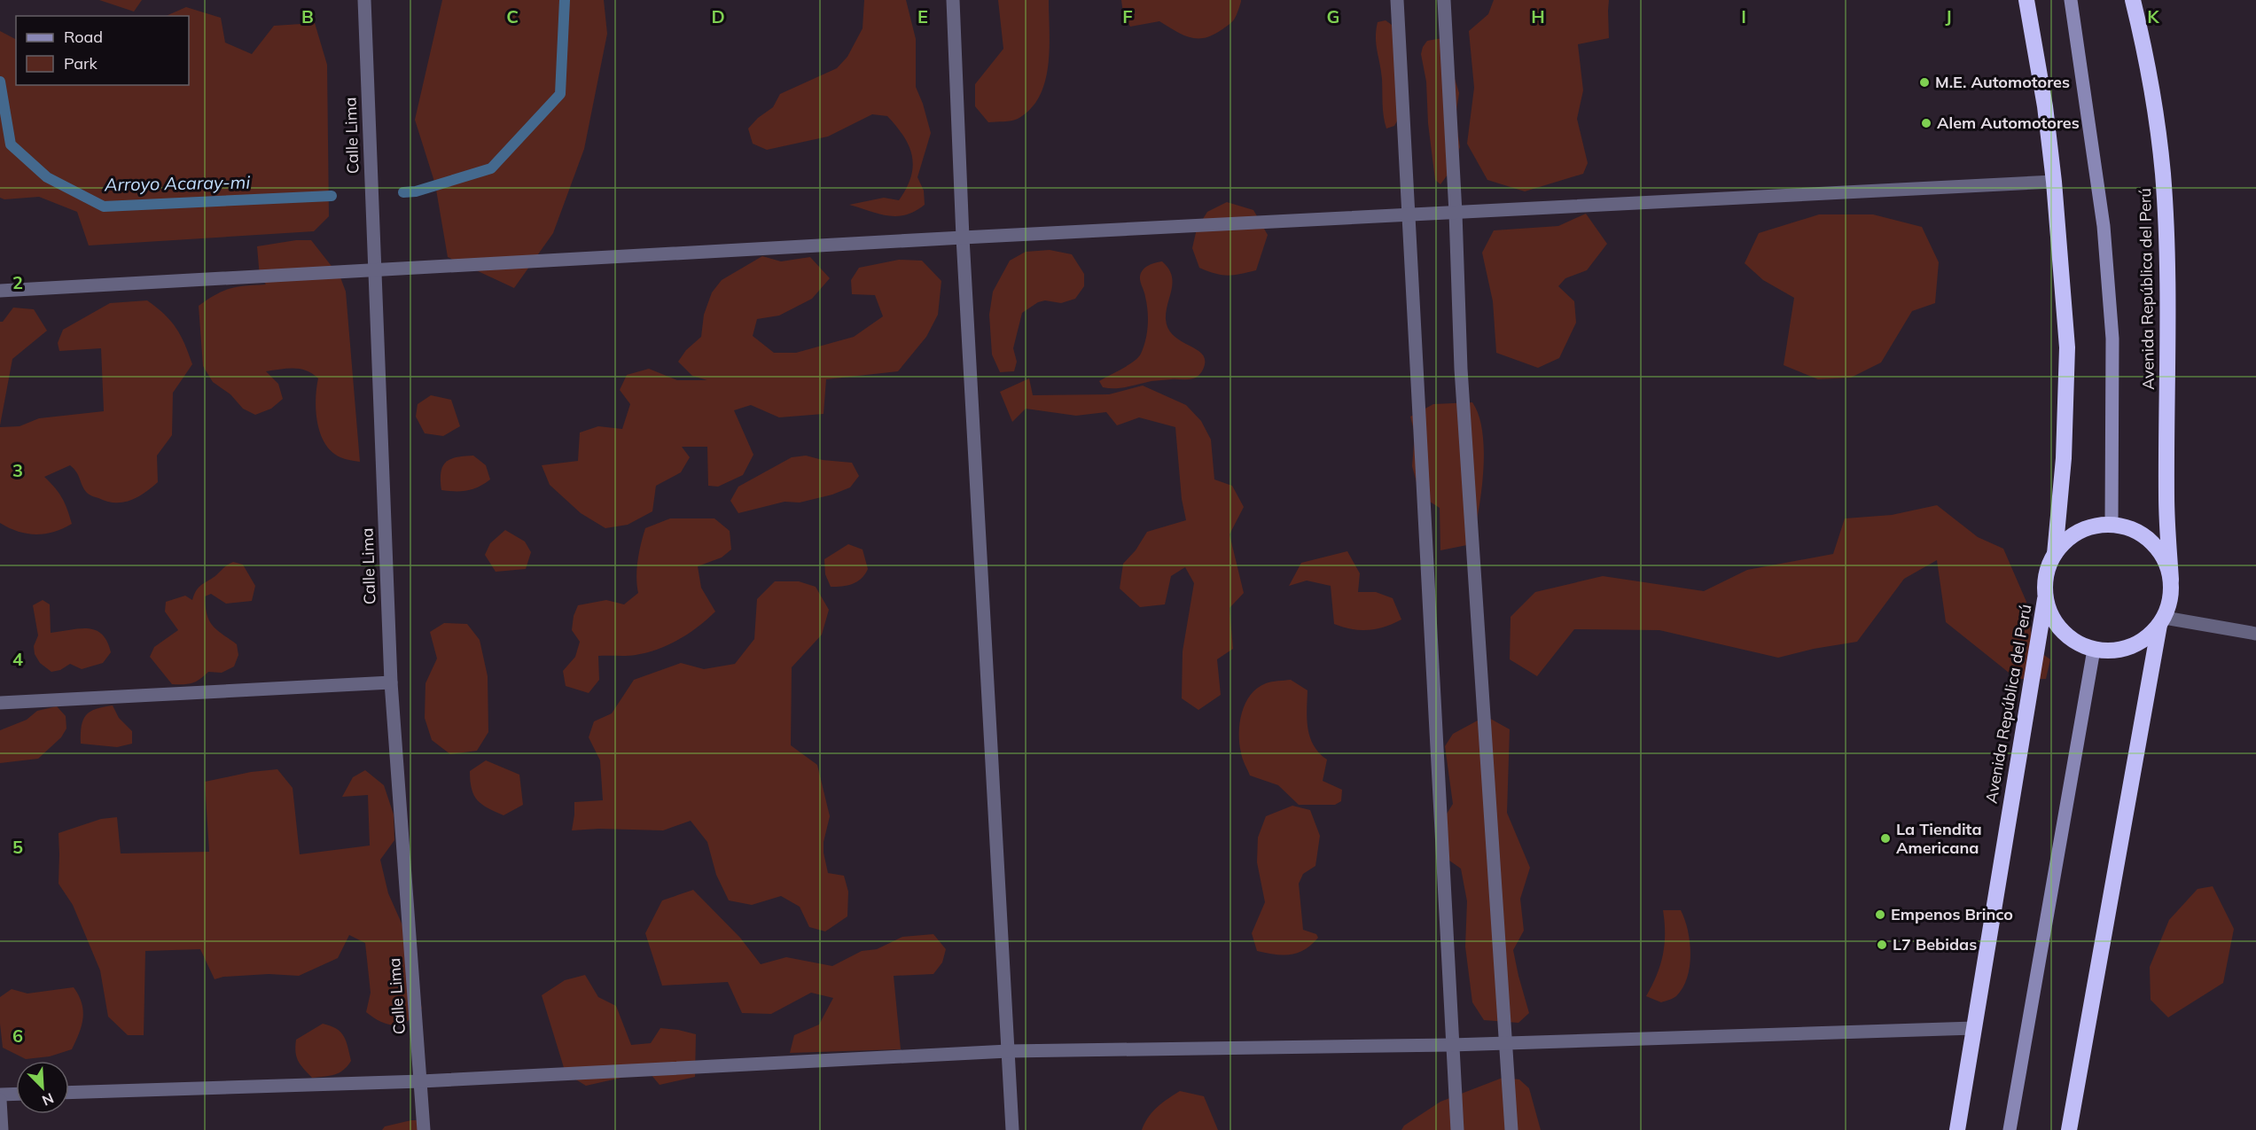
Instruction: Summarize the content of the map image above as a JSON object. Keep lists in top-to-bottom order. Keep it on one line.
{"streets":{"highway":["Avenida República del Perú"],"street":["Calle Lima"]},"water":["Arroyo Acaray-mi"],"places":["M.E. Automotores","Alem Automotores","La Tiendita Americana","Empenos Brinco","L7 Bebidas"],"legend":["Road","Park"],"north":"bottom right","grid":{"columns":["B","C","D","E","F","G","H","I","J","K"],"rows":["2","3","4","5","6"]}}
